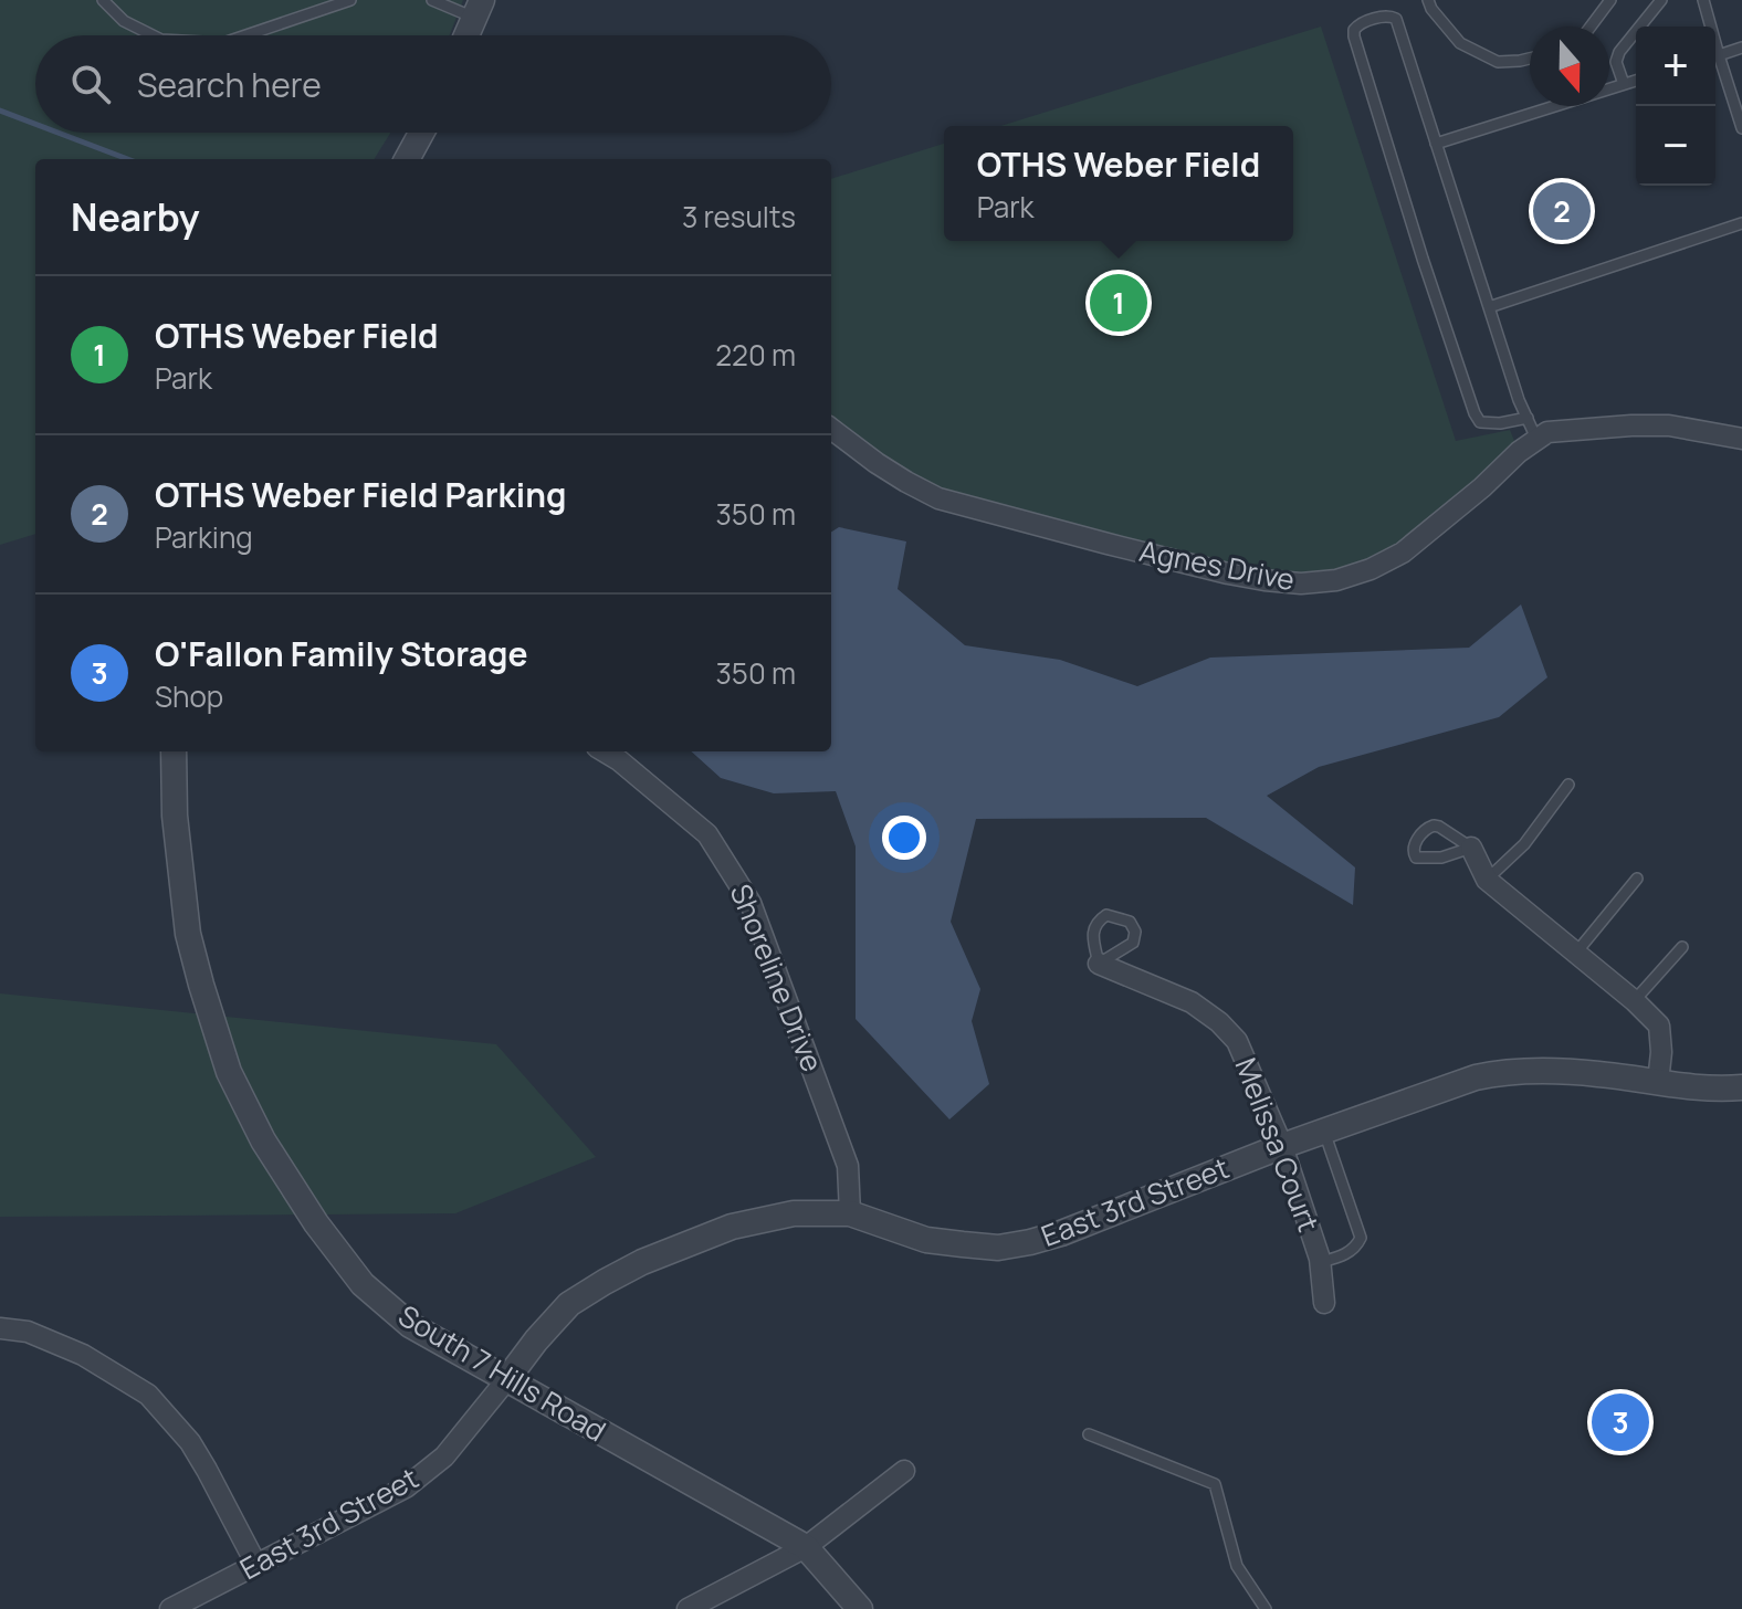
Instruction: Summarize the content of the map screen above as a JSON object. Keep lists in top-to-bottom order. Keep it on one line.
{"streets":{"street":["Agnes Drive","Shoreline Drive","Melissa Court","East 3rd Street","South 7 Hills Road"]},"crossings":[["Shoreline Drive","East 3rd Street"],["Melissa Court","East 3rd Street"],["East 3rd Street","South 7 Hills Road"]],"north":"bottom","page":{"map_buttons":["+","−"],"search":"Search here","popup":["OTHS Weber Field","Park"],"heading":["Nearby","3 results"],"pins":["2","1","3"],"list":[{"mark":"1","name":"OTHS Weber Field","note":"Park","value":"220 m"},{"mark":"2","name":"OTHS Weber Field Parking","note":"Parking","value":"350 m"},{"mark":"3","name":"O'Fallon Family Storage","note":"Shop","value":"350 m"}]}}
